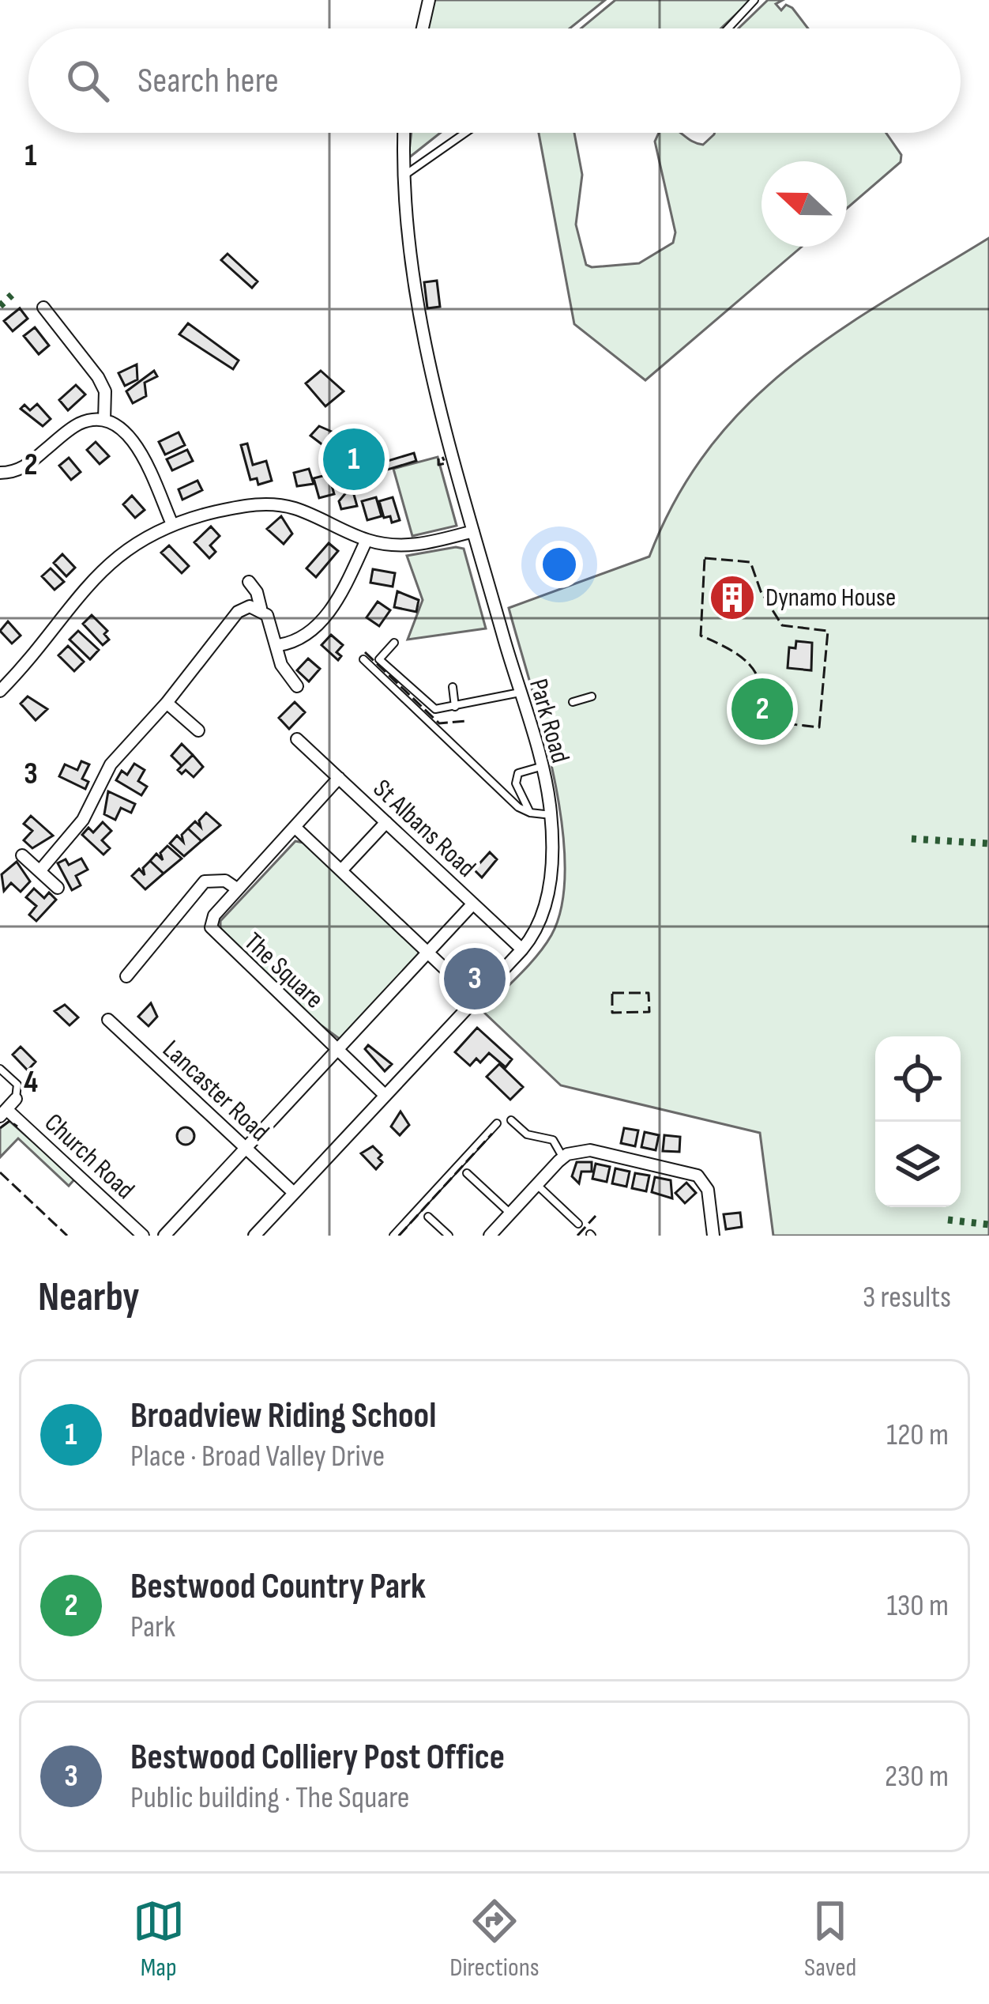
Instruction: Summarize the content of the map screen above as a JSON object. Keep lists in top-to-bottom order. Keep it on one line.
{"streets":{"street":["Park Road","St Albans Road","The Square","Lancaster Road","Church Road"]},"crossings":[["Park Road","St Albans Road"],["Park Road","The Square"],["Park Road","Lancaster Road"],["St Albans Road","The Square"]],"places":{"building":["Dynamo House"]},"north":"left","page":{"search":"Search here","pins":["1","2","3"],"heading":["Nearby","3 results"],"list":[{"mark":"1","name":"Broadview Riding School","note":"Place · Broad Valley Drive","value":"120 m"},{"mark":"2","name":"Bestwood Country Park","note":"Park","value":"130 m"},{"mark":"3","name":"Bestwood Colliery Post Office","note":"Public building · The Square","value":"230 m"}],"nav":["Map","Directions","Saved"]},"grid":{"rows":["1","2","3","4"]}}
